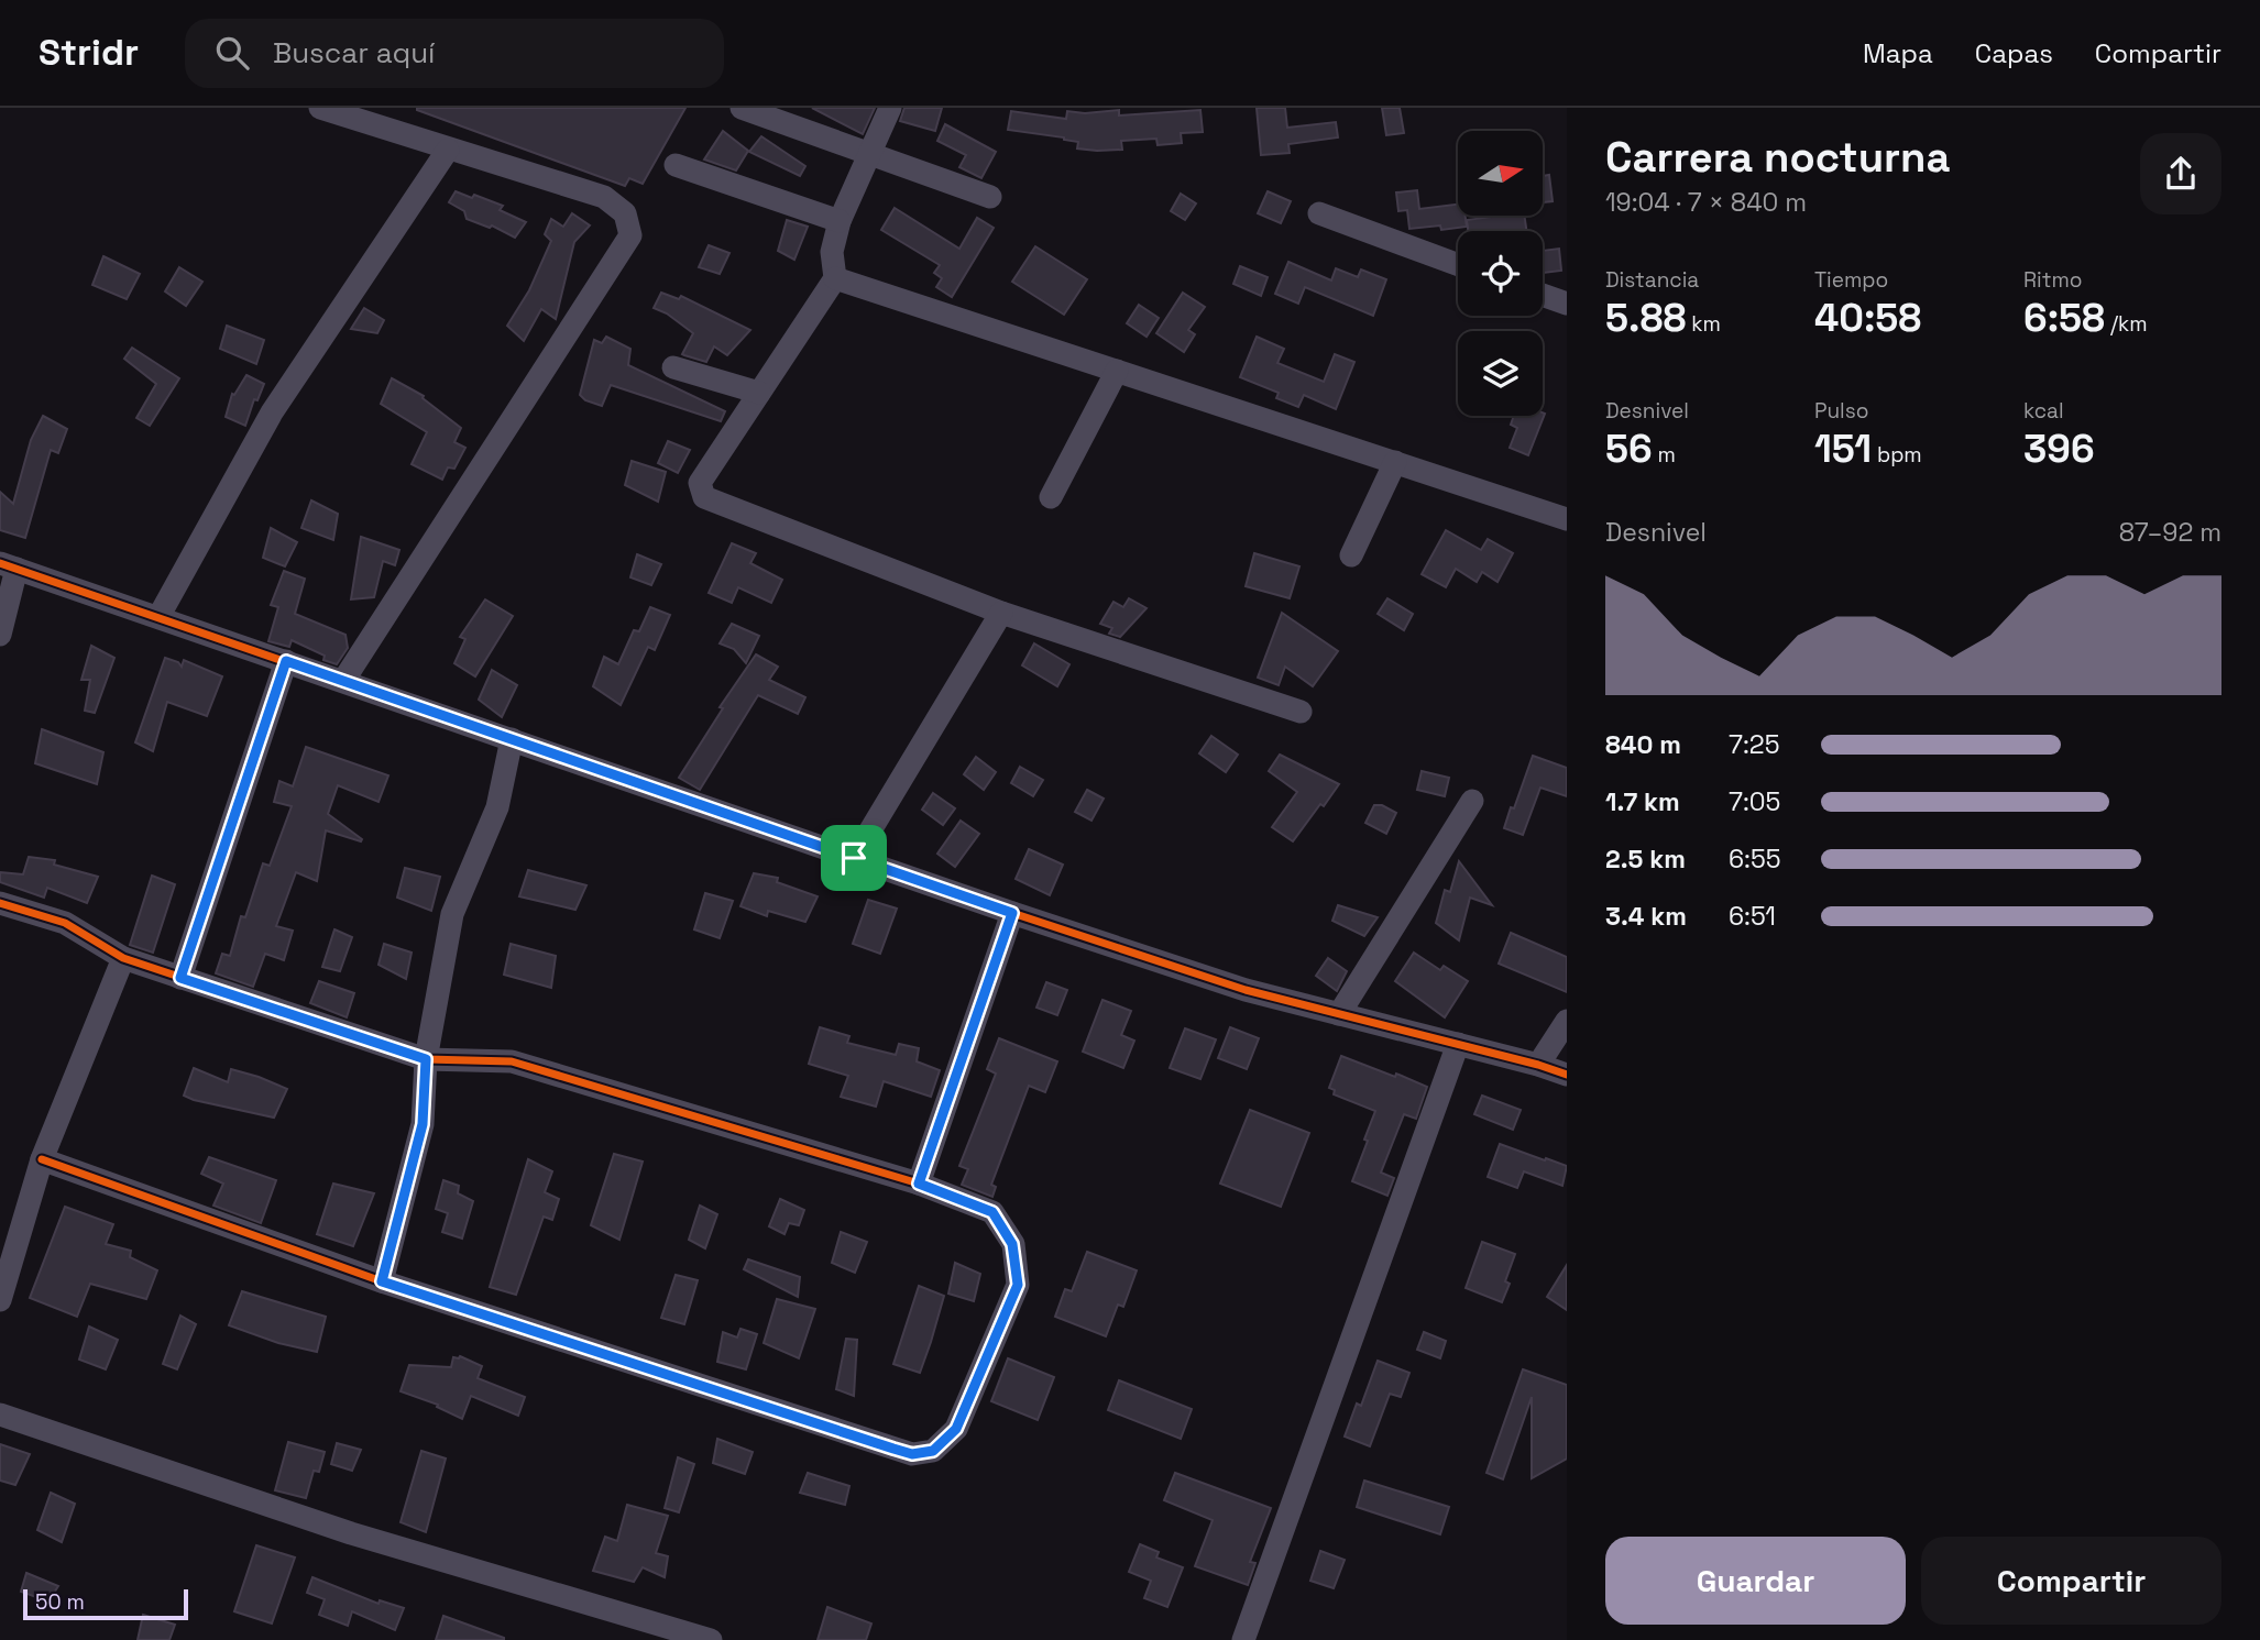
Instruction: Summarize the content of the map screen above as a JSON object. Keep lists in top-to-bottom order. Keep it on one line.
{"scale_bar":"50 m","north":"right","page":{"header":"Stridr","search":"Buscar aquí","nav":["Mapa","Capas","Compartir"],"heading":["Carrera nocturna","19:04 · 7 × 840 m"],"stats":[["Distancia","5.88 km"],["Tiempo","40:58"],["Ritmo","6:58 /km"],["Desnivel","56 m"],["Pulso","151 bpm"],["kcal","396"]],"chart":["Desnivel","87–92 m"],"list":[{"name":"840 m","note":"7:25"},{"name":"1.7 km","note":"7:05"},{"name":"2.5 km","note":"6:55"},{"name":"3.4 km","note":"6:51"}],"buttons":["Guardar","Compartir"],"scale":"50 m"}}
